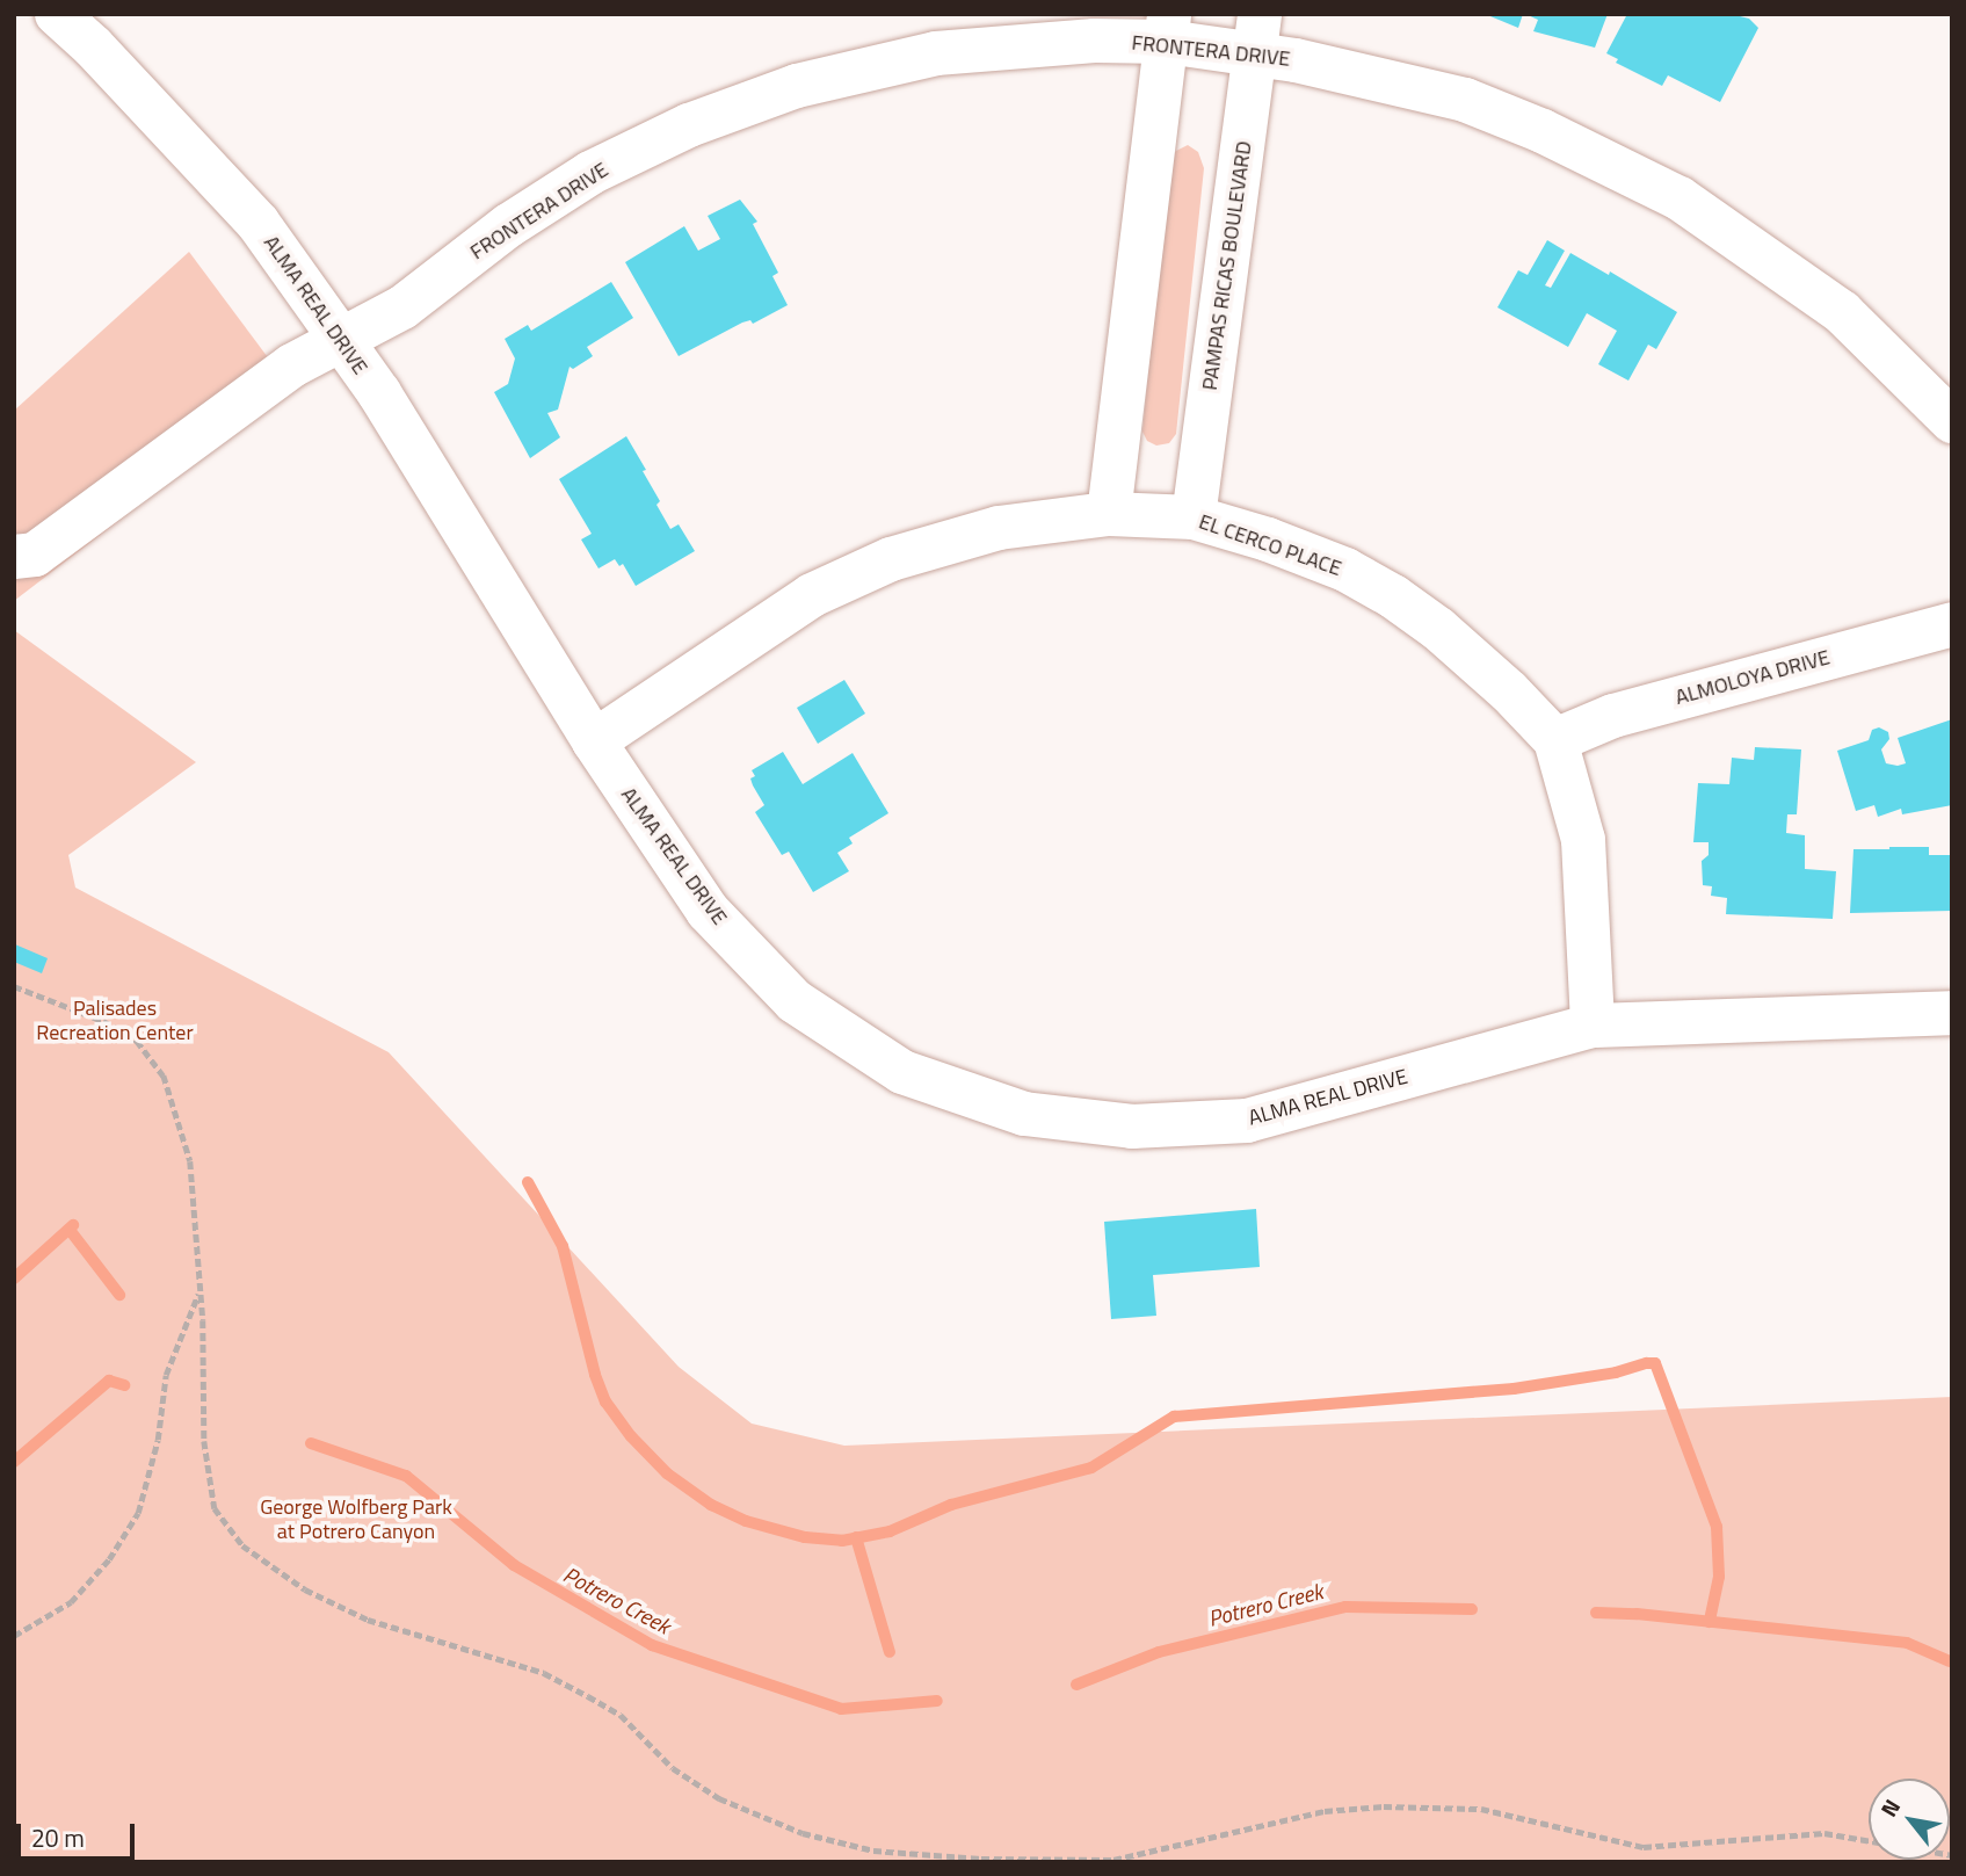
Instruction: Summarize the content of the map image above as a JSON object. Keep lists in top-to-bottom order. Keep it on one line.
{"streets":{"street":["FRONTERA DRIVE","PAMPAS RICAS BOULEVARD","ALMA REAL DRIVE","EL CERCO PLACE","ALMOLOYA DRIVE"]},"crossings":[["FRONTERA DRIVE","PAMPAS RICAS BOULEVARD"],["FRONTERA DRIVE","ALMA REAL DRIVE"],["PAMPAS RICAS BOULEVARD","EL CERCO PLACE"],["ALMA REAL DRIVE","EL CERCO PLACE"],["EL CERCO PLACE","ALMOLOYA DRIVE"]],"water":["Potrero Creek"],"parks":["Palisades Recreation Center","George Wolfberg Park at Potrero Canyon"],"scale_bar":"20 m","north":"top left"}
